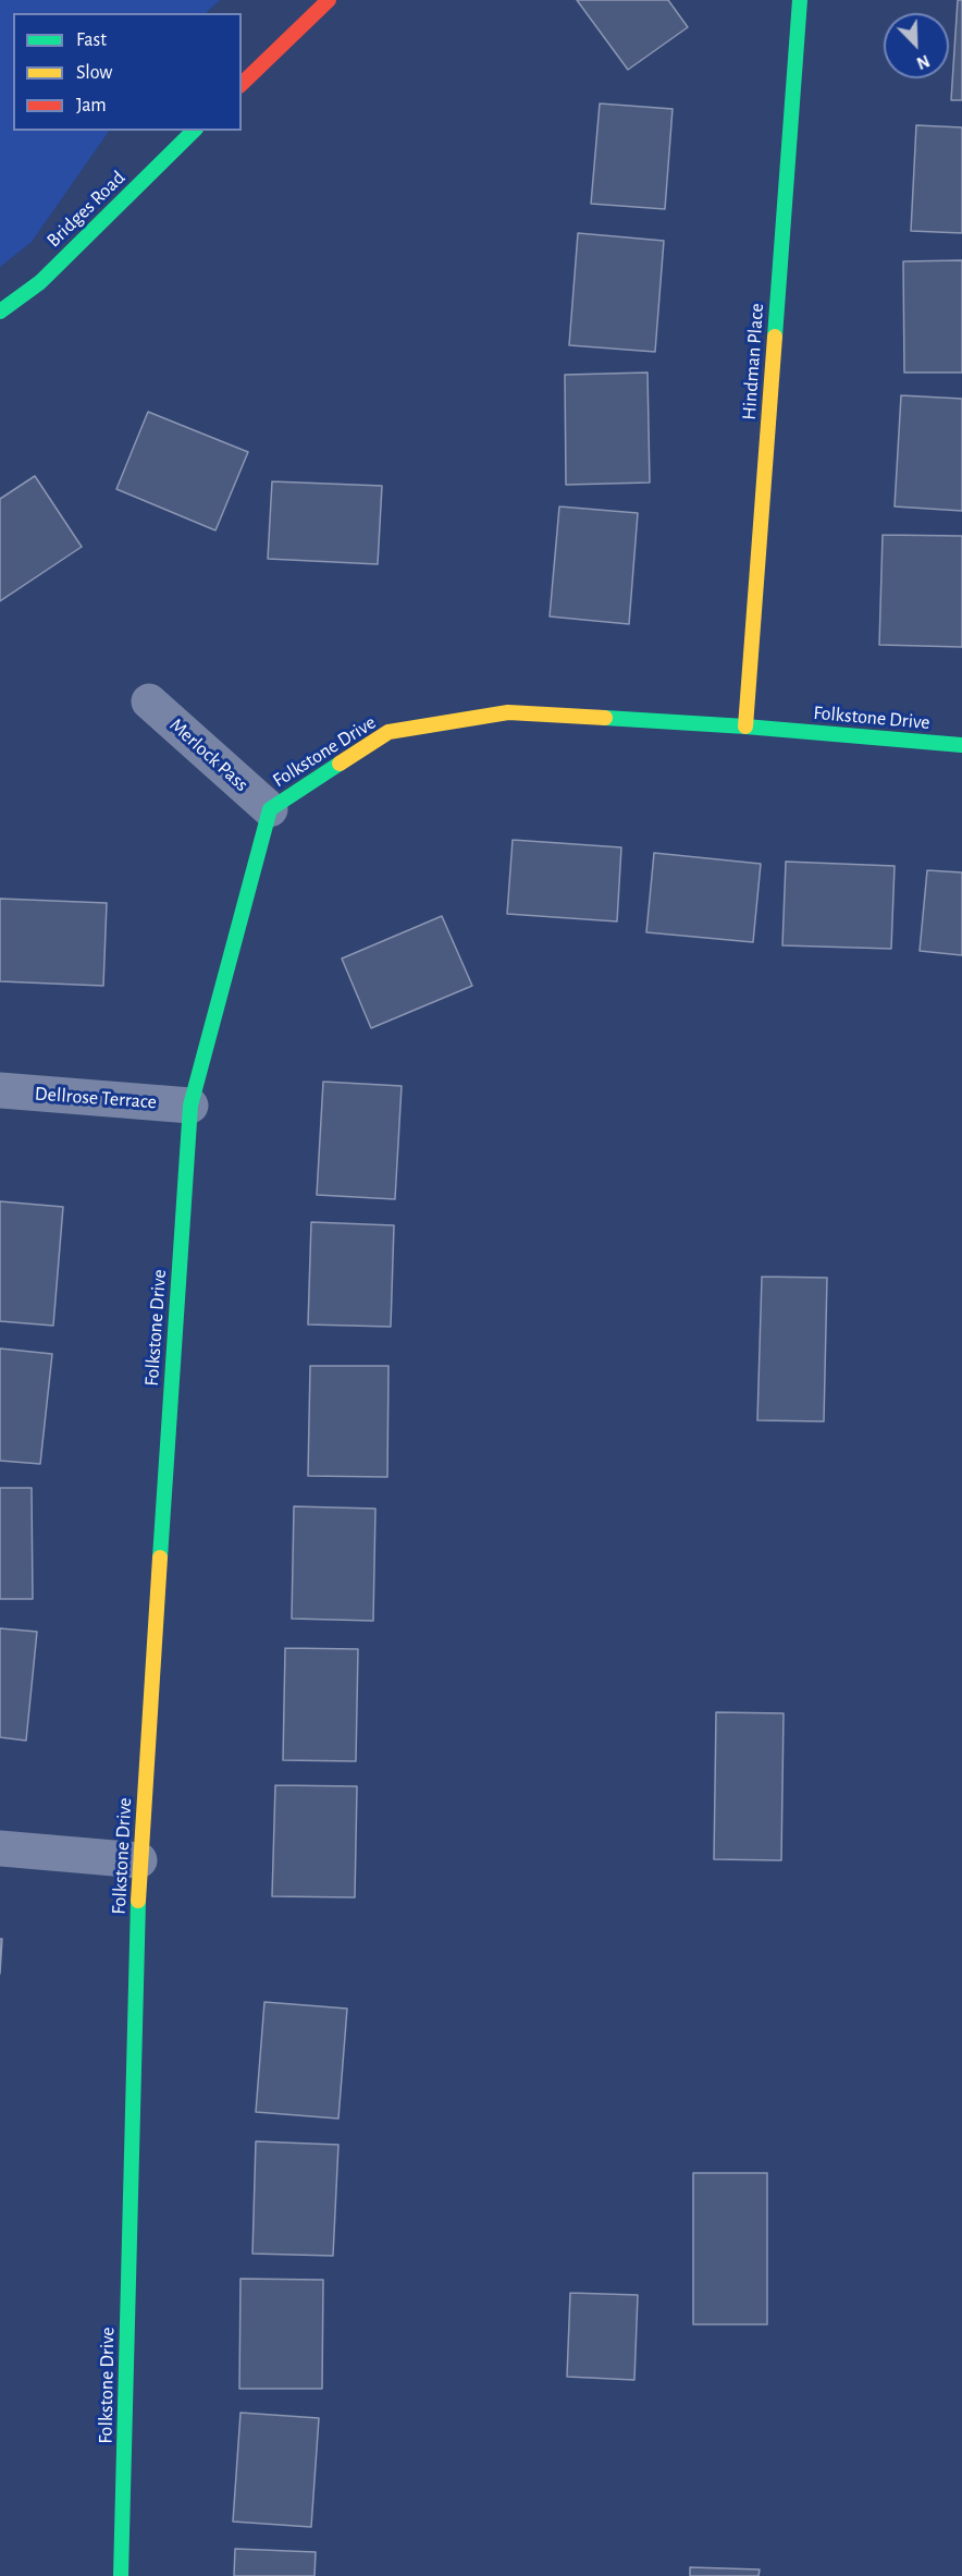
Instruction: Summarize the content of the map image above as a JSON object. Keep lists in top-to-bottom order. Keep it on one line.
{"streets":{"street":["Bridges Road","Hindman Place","Folkstone Drive","Merlock Pass","Dellrose Terrace"]},"crossings":[["Hindman Place","Folkstone Drive"],["Folkstone Drive","Merlock Pass"],["Folkstone Drive","Dellrose Terrace"]],"legend":["Fast","Slow","Jam"],"north":"bottom right"}
